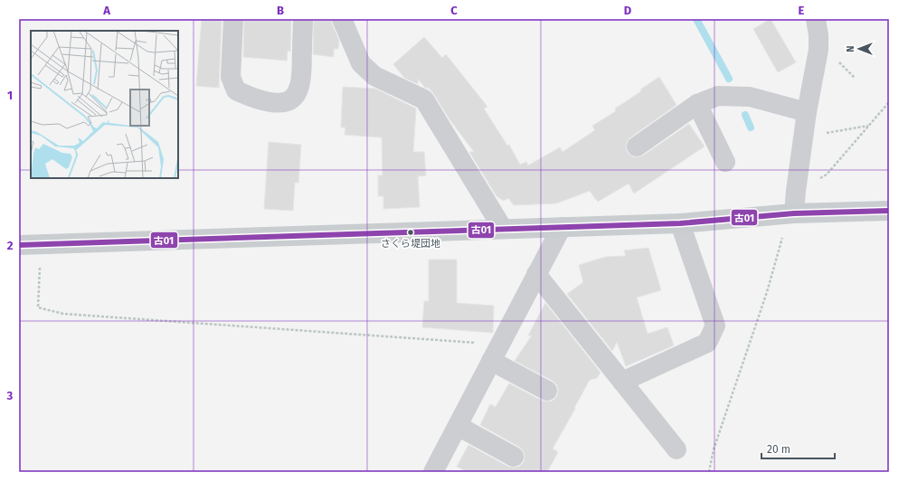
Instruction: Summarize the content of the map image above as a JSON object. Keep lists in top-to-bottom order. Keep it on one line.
{"places":["さくら堤団地"],"lines":["transit line 古01"],"scale_bar":"20 m","north":"left","grid":{"columns":["A","B","C","D","E"],"rows":["1","2","3"]}}
